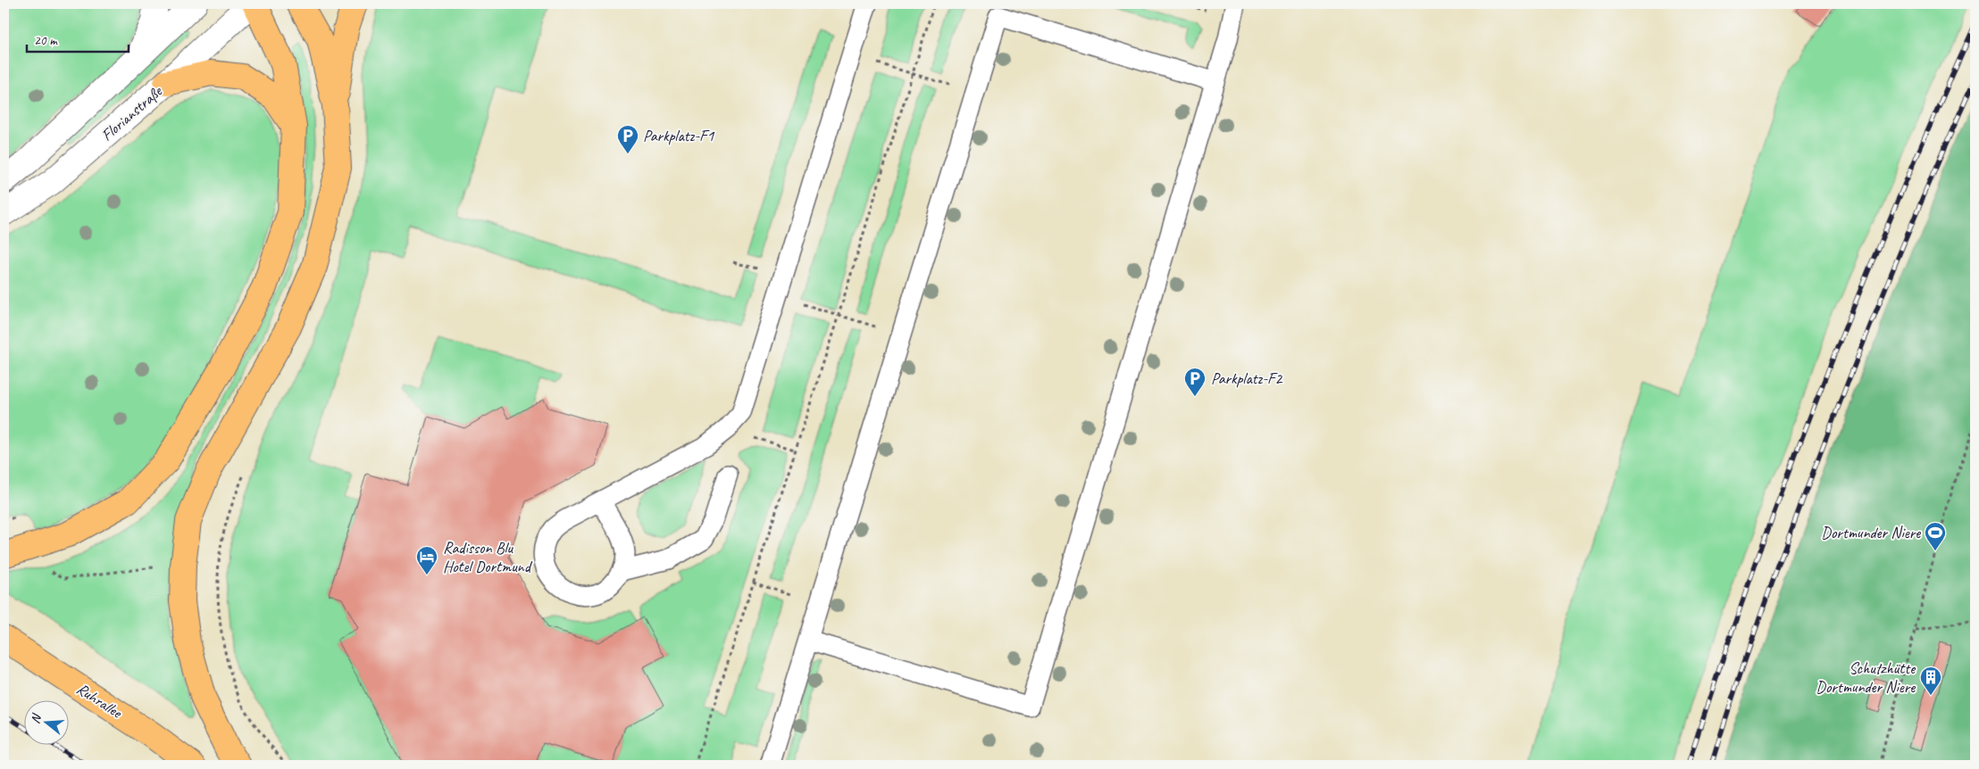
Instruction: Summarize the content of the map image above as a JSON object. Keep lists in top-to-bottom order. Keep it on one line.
{"streets":{"highway":["Ruhrallee"],"street":["Florianstraße"]},"places":{"parking":["Parkplatz-F1","Parkplatz-F2"],"sports":["Dortmunder Niere"],"hotel":["Radisson Blu Hotel Dortmund"],"building":["Schutzhütte Dortmunder Niere"]},"scale_bar":"20 m","north":"left"}
